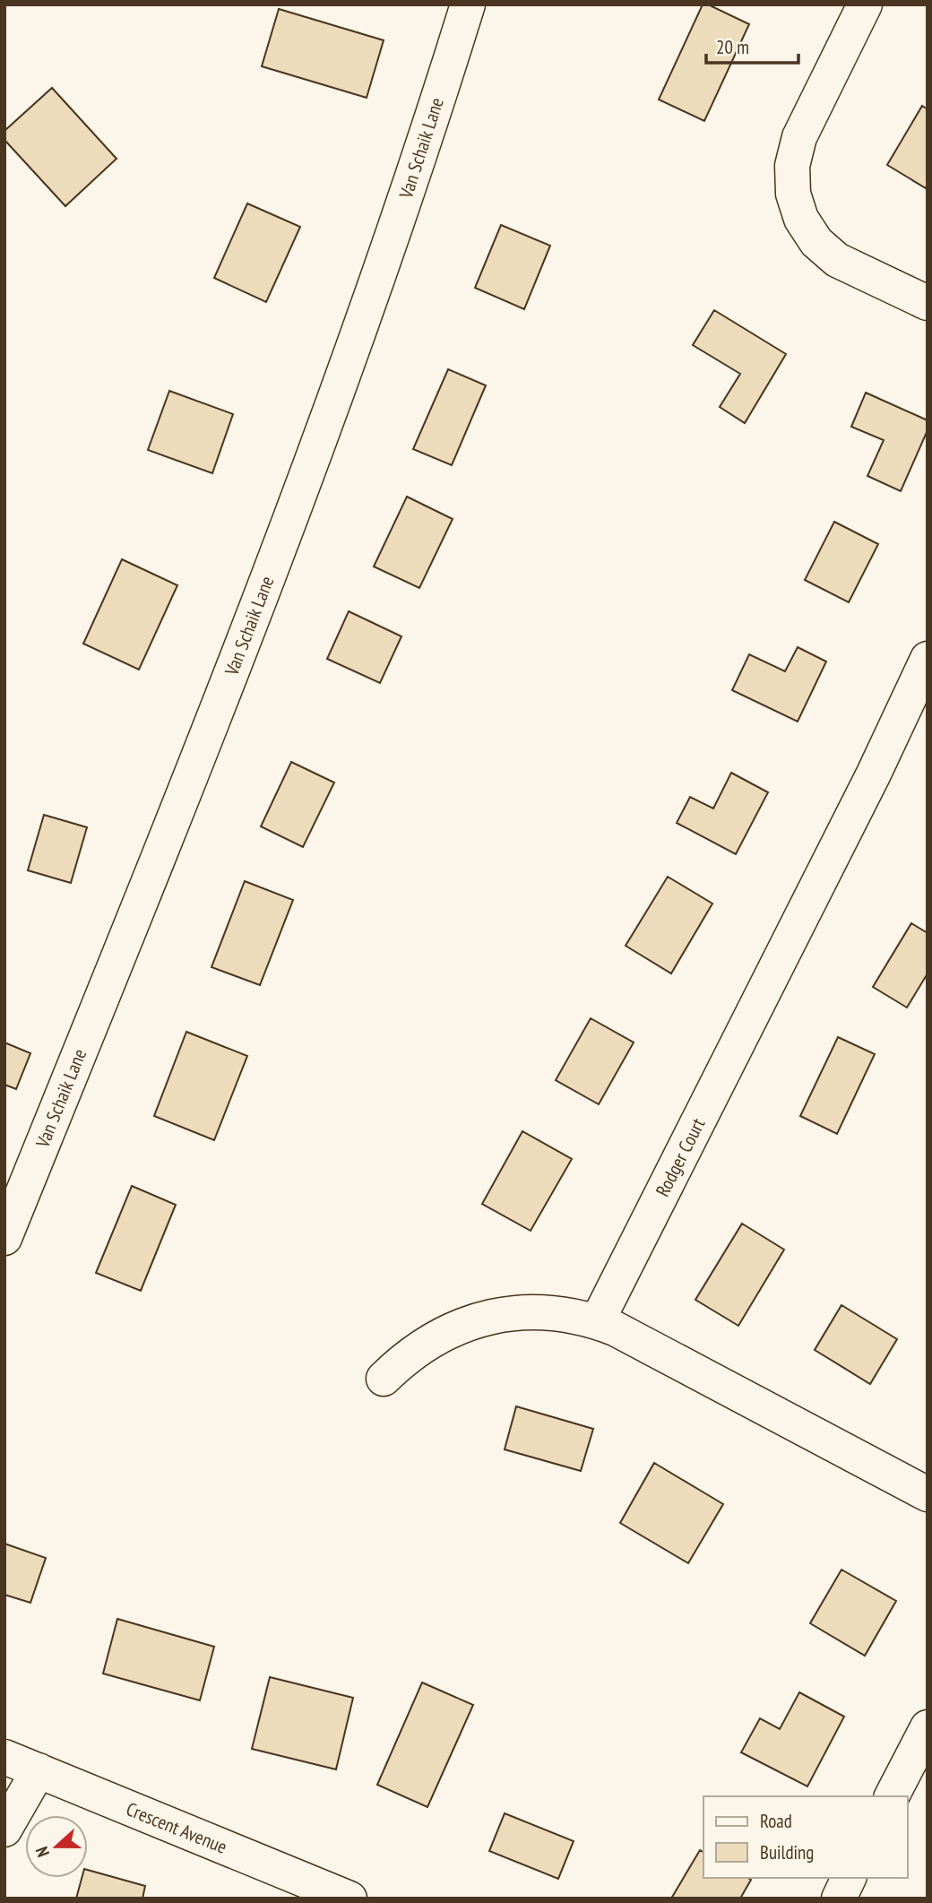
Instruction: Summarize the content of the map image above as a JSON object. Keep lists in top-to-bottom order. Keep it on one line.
{"streets":{"street":["Van Schaik Lane","Rodger Court","Crescent Avenue"]},"legend":["Road","Building"],"scale_bar":"20 m","north":"left"}
